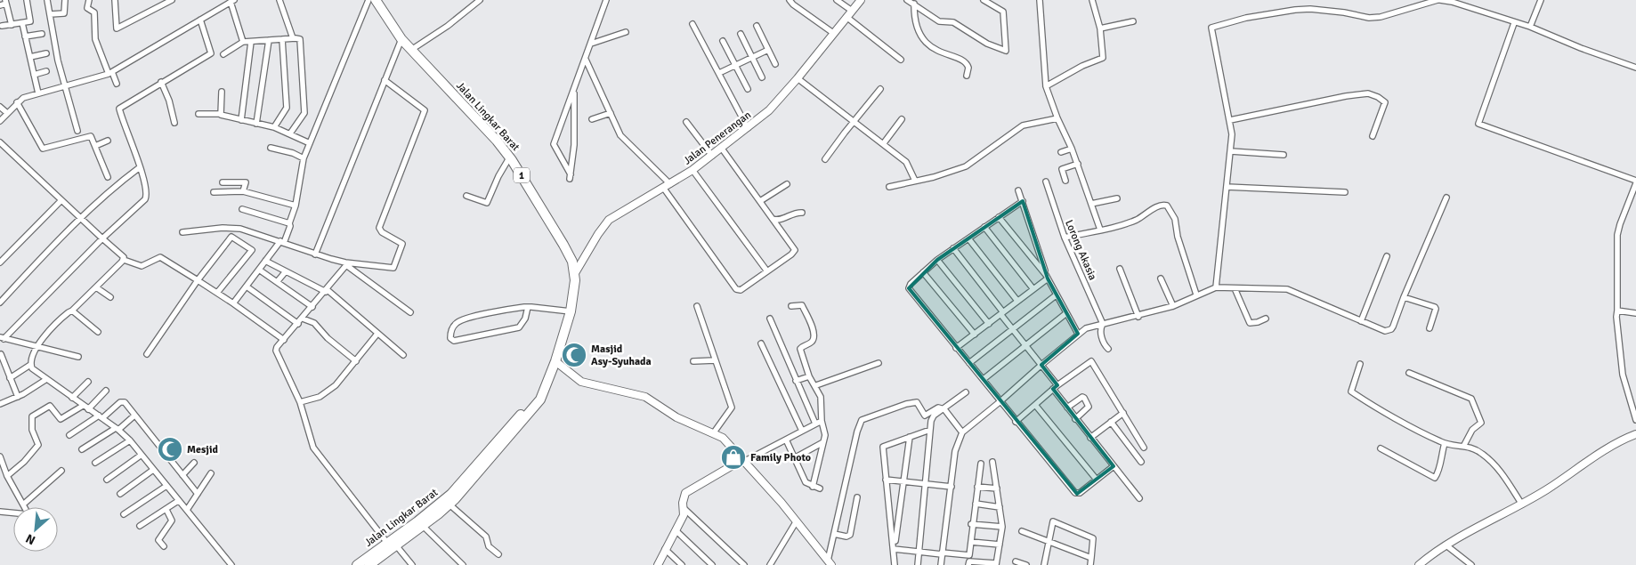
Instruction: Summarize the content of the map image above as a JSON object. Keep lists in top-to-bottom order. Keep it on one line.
{"streets":{"highway":["Jalan Lingkar Barat","1"],"street":["Jalan Penerangan","Lorong Akasia"]},"crossings":[["Jalan Lingkar Barat","Jalan Penerangan"]],"places":{"mosque":["Masjid Asy-Syuhada","Mesjid"],"shop":["Family Photo"]},"north":"bottom left"}
